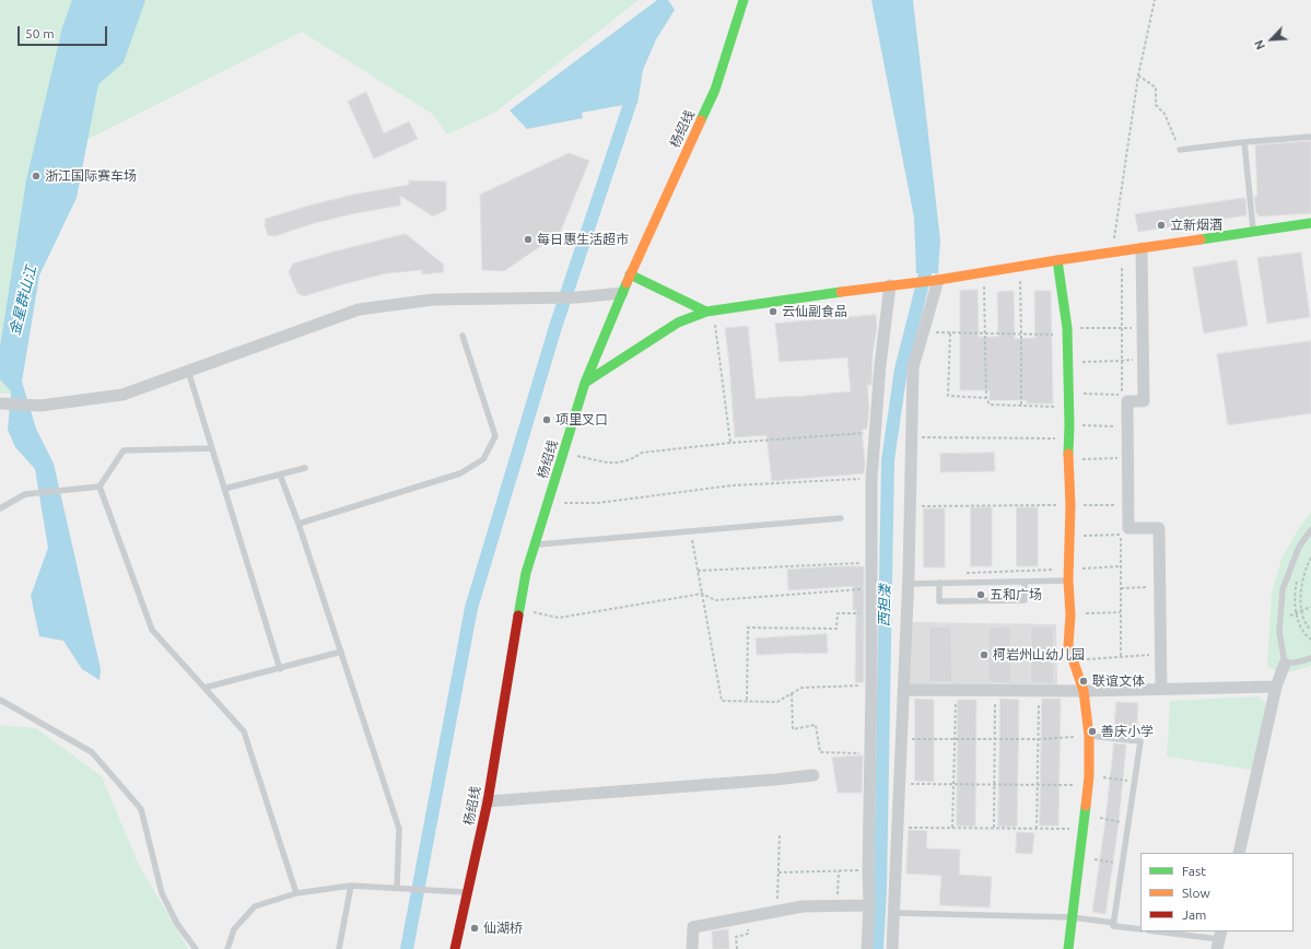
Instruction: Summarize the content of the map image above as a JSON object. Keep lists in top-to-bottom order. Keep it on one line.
{"streets":{"street":["杨绍线"]},"water":["金星群山江","西担溇"],"places":["浙江国际赛车场","立新烟酒","每日惠生活超市","云仙副食品","项里叉口","五和广场","柯岩州山幼儿园","联谊文体","善庆小学","仙湖桥"],"legend":["Fast","Slow","Jam"],"scale_bar":"50 m","north":"bottom left"}
